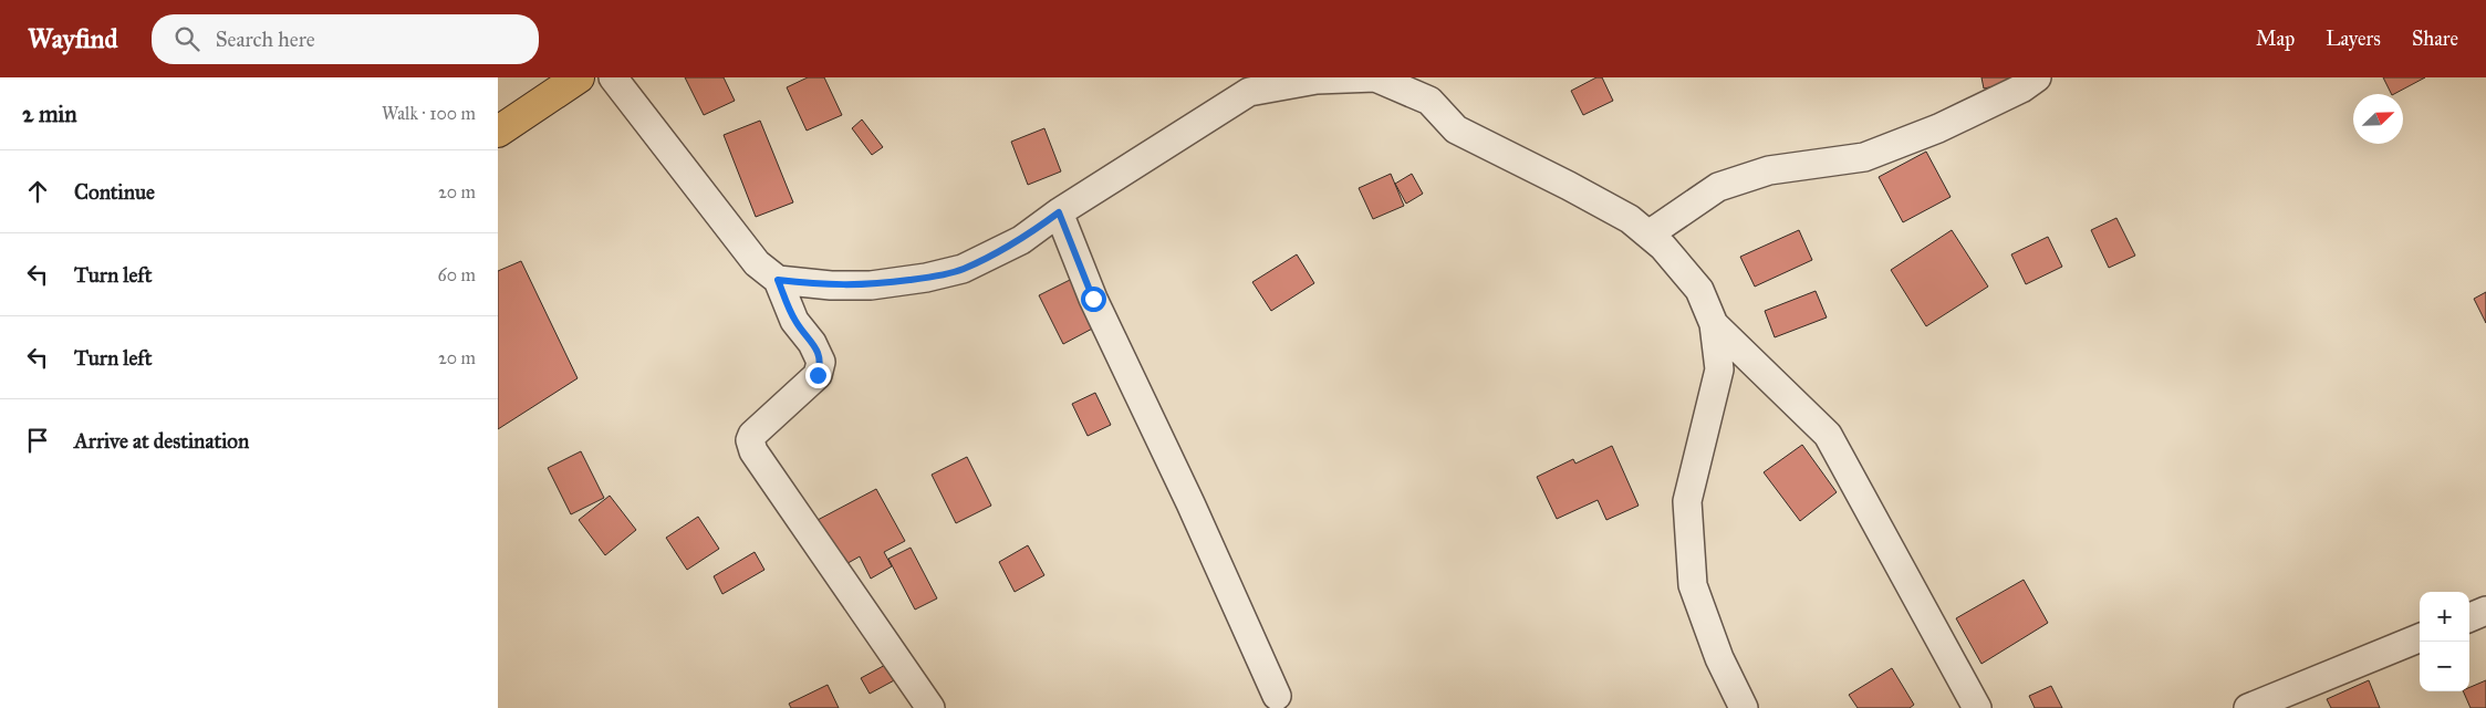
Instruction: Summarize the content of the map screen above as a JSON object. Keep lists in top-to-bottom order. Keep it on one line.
{"north":"top right","page":{"header":"Wayfind","search":"Search here","nav":["Map","Layers","Share"],"heading":["2 min","Walk · 100 m"],"list":[["Continue","20 m"],["Turn left","60 m"],["Turn left","20 m"],"Arrive at destination"],"map_buttons":["+","−"]}}
